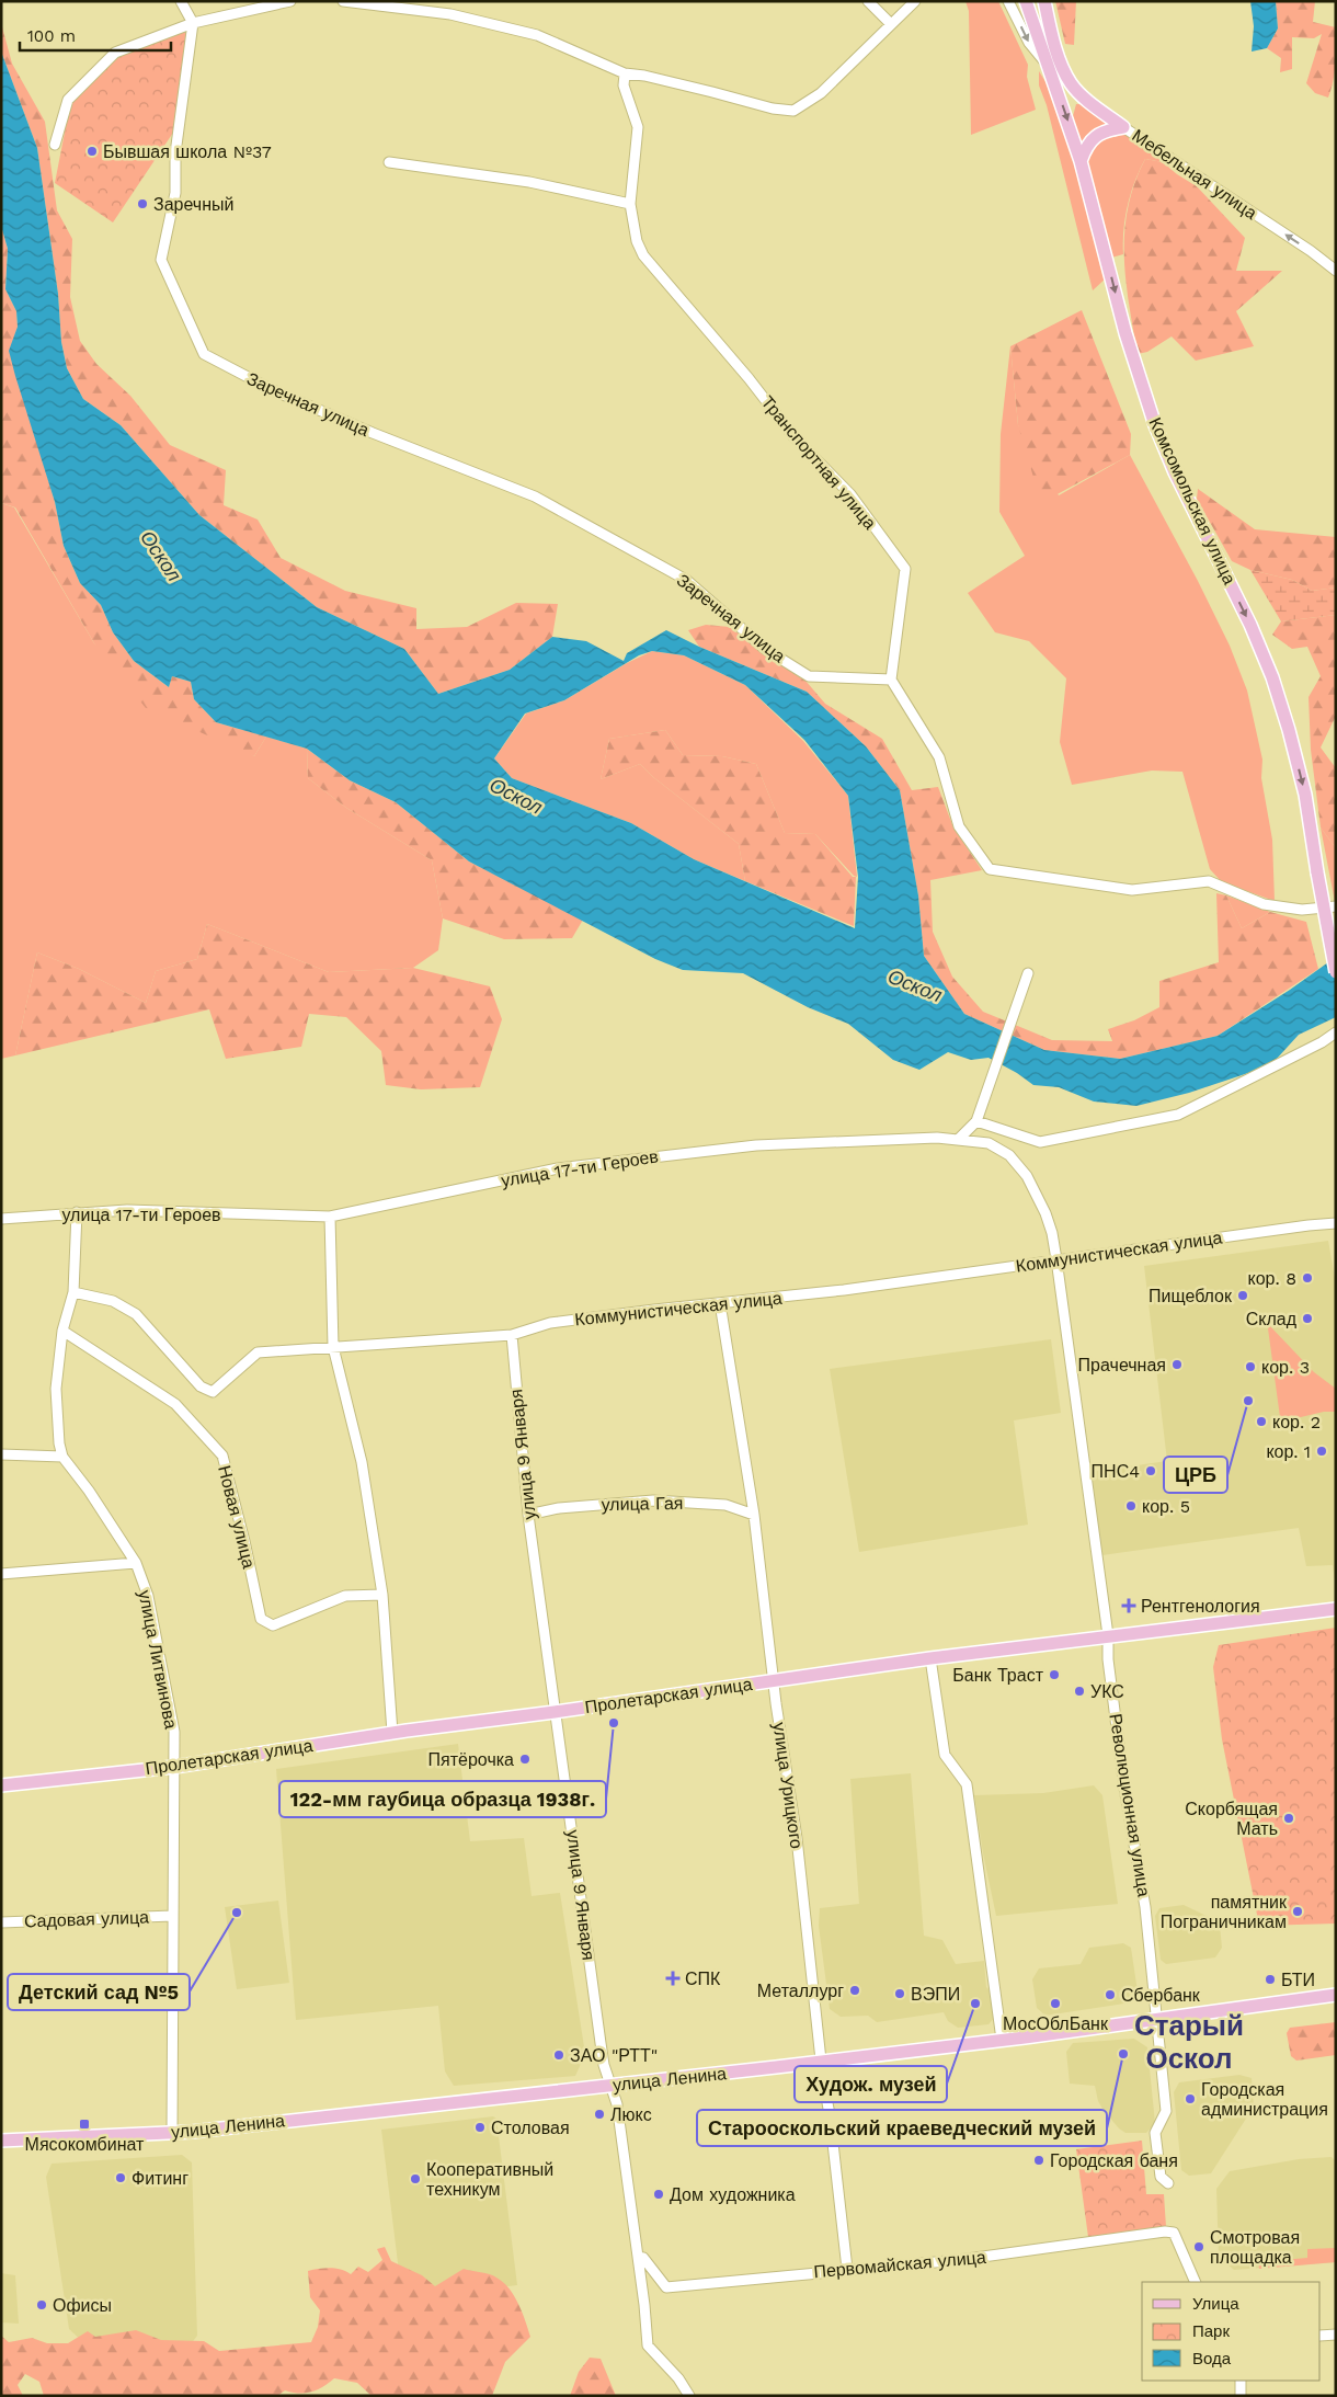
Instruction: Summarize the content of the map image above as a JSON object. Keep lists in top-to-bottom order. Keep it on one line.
{"streets":{"main road":["Мебельная улица","Комсомольская улица","Пролетарская улица","улица Ленина"],"street":["Заречная улица","Транспортная улица","улица 17-ти Героев","Коммунистическая улица","улица 9 Января","улица Гая","Новая улица","улица Литвинова","улица Урицкого","Революционная улица","Садовая улица","Первомайская улица"]},"crossings":[["Заречная улица","Транспортная улица"],["улица 17-ти Героев","Коммунистическая улица"],["улица 17-ти Героев","улица Литвинова"],["улица 17-ти Героев","Революционная улица"],["Коммунистическая улица","улица 9 Января"],["Коммунистическая улица","улица Литвинова"],["Коммунистическая улица","улица Урицкого"],["Коммунистическая улица","Революционная улица"],["улица 9 Января","улица Гая"],["улица 9 Января","Пролетарская улица"],["улица 9 Января","улица Ленина"],["улица 9 Января","Первомайская улица"],["улица Гая","улица Урицкого"],["Новая улица","улица Литвинова"],["улица Литвинова","Пролетарская улица"],["улица Литвинова","Садовая улица"],["улица Литвинова","улица Ленина"],["Пролетарская улица","улица Урицкого"],["Пролетарская улица","Революционная улица"],["улица Урицкого","улица Ленина"],["улица Урицкого","Первомайская улица"],["Революционная улица","улица Ленина"]],"one_way":["Мебельная улица","Комсомольская улица"],"districts":["Старый Оскол"],"water":["Оскол"],"places":{"other":["Бывшая школа №37","Заречный","кор. 8","Пищеблок","Склад","Прачечная","кор. 3","ЦРБ","кор. 2","кор. 1","ПНС4","кор. 5","Банк Траст","УКС","122-мм гаубица образца 1938г.","Пятёрочка","Скорбящая Мать","памятник Пограничникам","Детский сад №5","БТИ","Металлург","ВЭПИ","Сбербанк","Худож. музей","МосОблБанк","Старооскольский краеведческий музей","ЗАО \"РТТ\"","Городская администрация","Люкс","Столовая","Городская баня","Фитинг","Кооперативный техникум","Дом художника","Смотровая площадка","Офисы"],"health":["Рентгенология","СПК"],"transit":["Мясокомбинат"]},"legend":["Улица","Парк","Вода"],"scale_bar":"100 m"}
